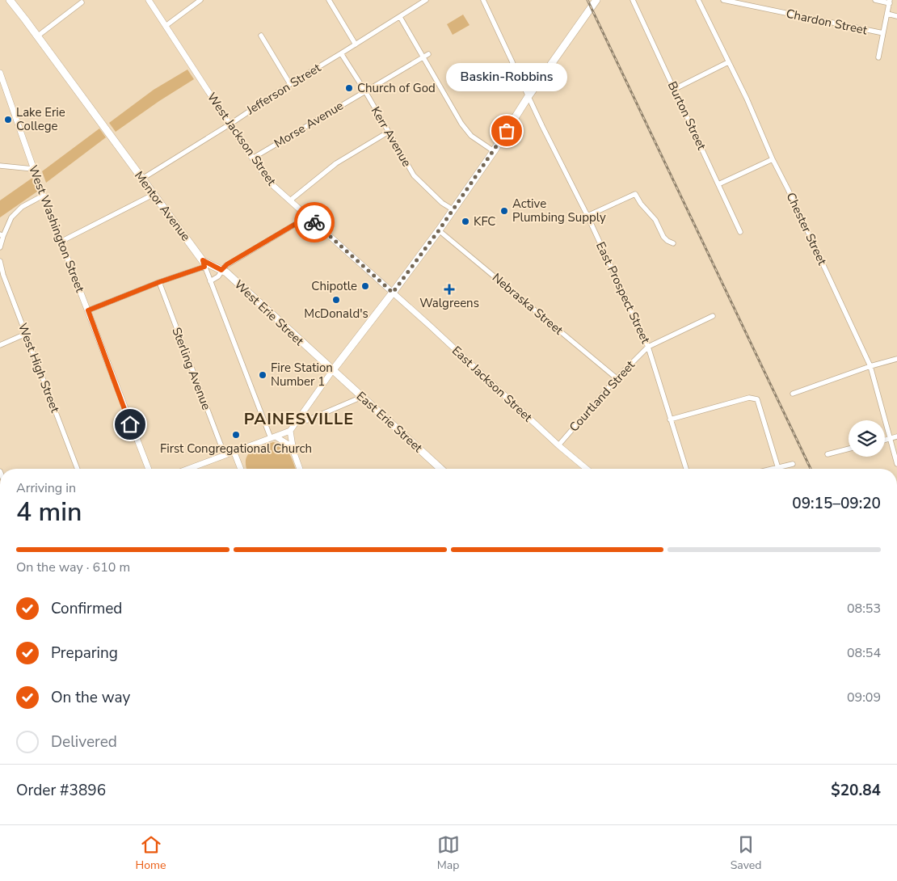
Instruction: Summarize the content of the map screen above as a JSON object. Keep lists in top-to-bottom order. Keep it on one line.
{"streets":{"main road":["Mentor Avenue","West Erie Street","East Erie Street"],"street":["Chardon Street","Jefferson Street","Burton Street","Morse Avenue","Kerr Avenue","West Jackson Street","West Washington Street","Chester Street","East Prospect Street","Nebraska Street","West High Street","Sterling Avenue","East Jackson Street","Courtland Street"]},"crossings":[["Jefferson Street","Kerr Avenue"],["Jefferson Street","West Jackson Street"],["Jefferson Street","Mentor Avenue"],["Morse Avenue","Kerr Avenue"],["Morse Avenue","West Jackson Street"],["West Jackson Street","East Jackson Street"],["Mentor Avenue","West Erie Street"],["East Prospect Street","Courtland Street"],["Nebraska Street","Courtland Street"],["West Erie Street","East Erie Street"],["East Jackson Street","Courtland Street"]],"districts":["PAINESVILLE"],"places":{"other":["Church of God","Lake Erie College","Baskin-Robbins","Active Plumbing Supply","KFC","Chipotle","McDonald's","Fire Station Number 1","First Congregational Church"],"health":["Walgreens"]},"page":{"bubble":"Baskin-Robbins","heading":["4 min","Arriving in","09:15–09:20"],"panel":["Order #3896","$20.84"],"bar":"On the way · 610 m","list":[["Confirmed","08:53"],["Preparing","08:54"],["On the way","09:09"],"Delivered"],"tabs":["Home","Map","Saved"]}}
